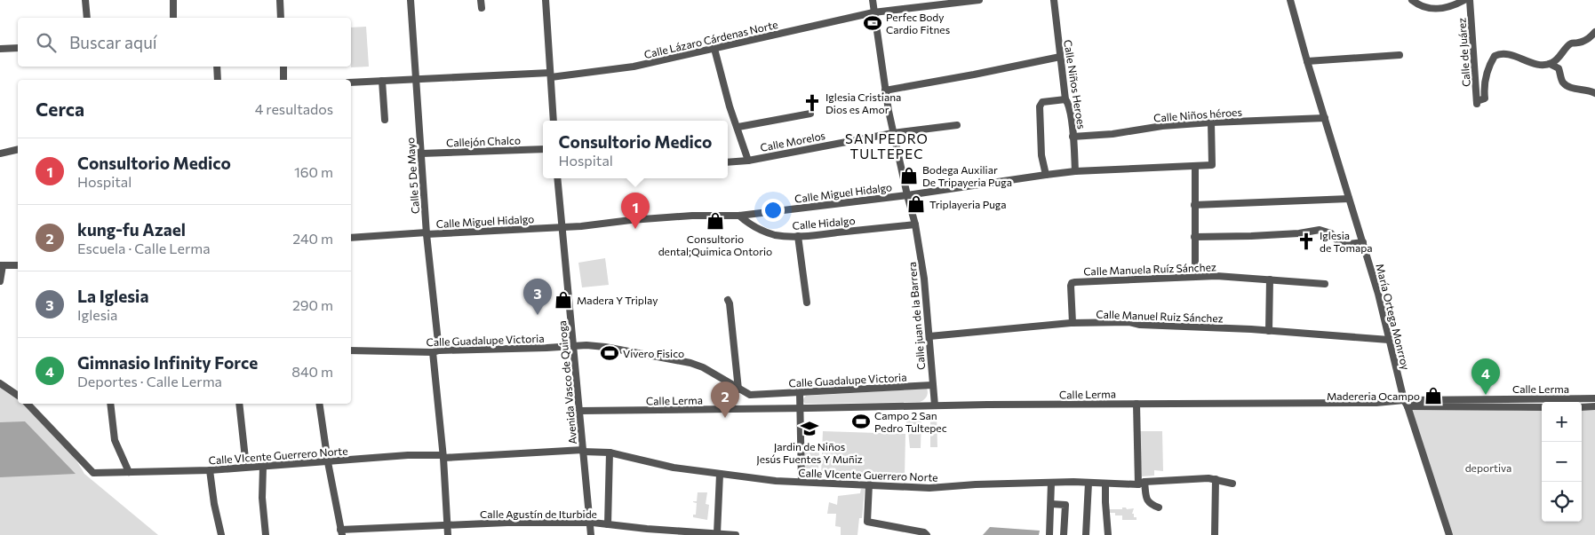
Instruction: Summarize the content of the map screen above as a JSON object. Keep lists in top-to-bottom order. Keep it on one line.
{"streets":{"street":["Calle Lázaro Cárdenas Norte","Calle de Juárez","Calle Niños Heroes","Calle Niños héroes","Callejón Chalco","Calle Morelos","Calle 5 De Mayo","Calle Miguel Hidalgo","Calle Hidalgo","Calle Manuela Ruíz Sánchez","Calle juan de la Barrera","Calle Manuel Ruiz Sánchez","María Ortega Monrroy","Calle Guadalupe Victoria","Avenida Vasco de Quiroga","Calle Lerma","Calle VIcente Guerrero Norte","Calle Agustín de Iturbide"]},"crossings":[["Calle Lázaro Cárdenas Norte","Calle Morelos"],["Calle Lázaro Cárdenas Norte","Calle 5 De Mayo"],["Calle Lázaro Cárdenas Norte","Calle juan de la Barrera"],["Calle Niños Heroes","Calle Niños héroes"],["Calle Niños Heroes","Calle Miguel Hidalgo"],["Calle Niños héroes","María Ortega Monrroy"],["Callejón Chalco","Calle 5 De Mayo"],["Calle Morelos","Calle juan de la Barrera"],["Calle 5 De Mayo","Calle Miguel Hidalgo"],["Calle 5 De Mayo","Calle Guadalupe Victoria"],["Calle 5 De Mayo","Calle VIcente Guerrero Norte"],["Calle 5 De Mayo","Calle Agustín de Iturbide"],["Calle Miguel Hidalgo","Calle Hidalgo"],["Calle Miguel Hidalgo","Calle juan de la Barrera"],["Calle Miguel Hidalgo","Avenida Vasco de Quiroga"],["Calle Hidalgo","Calle juan de la Barrera"],["Calle Manuela Ruíz Sánchez","Calle Manuel Ruiz Sánchez"],["Calle juan de la Barrera","Calle Manuel Ruiz Sánchez"],["Calle juan de la Barrera","Calle Guadalupe Victoria"],["Calle juan de la Barrera","Calle Lerma"],["Calle Manuel Ruiz Sánchez","María Ortega Monrroy"],["María Ortega Monrroy","Calle Lerma"],["Calle Guadalupe Victoria","Avenida Vasco de Quiroga"],["Avenida Vasco de Quiroga","Calle Lerma"],["Avenida Vasco de Quiroga","Calle VIcente Guerrero Norte"],["Avenida Vasco de Quiroga","Calle Agustín de Iturbide"]],"districts":["SAN PEDRO TULTEPEC"],"parks":["deportiva"],"places":{"sports":["Perfec Body Cardio Fitnes","Vivero Fisico","Campo 2 San Pedro Tultepec"],"church":["Iglesia Cristiana Dios es Amor","Iglesia de Tomapa"],"shop":["Bodega Auxiliar De Tripayeria Puga","Triplayeria Puga","Consultorio dental;Quimica Ontorio","Madera Y Triplay","Madereria Ocampo"],"school or university":["Jardin de Niños Jesús Fuentes Y Muñiz"]},"page":{"search":"Buscar aquí","heading":["Cerca","4 resultados"],"popup":["Consultorio Medico","Hospital"],"list":[{"mark":"1","name":"Consultorio Medico","note":"Hospital","value":"160 m"},{"mark":"2","name":"kung-fu Azael","note":"Escuela · Calle Lerma","value":"240 m"},{"mark":"3","name":"La Iglesia","note":"Iglesia","value":"290 m"},{"mark":"4","name":"Gimnasio Infinity Force","note":"Deportes · Calle Lerma","value":"840 m"}],"pins":["1","3","4","2"],"map_buttons":["+","−"]}}
